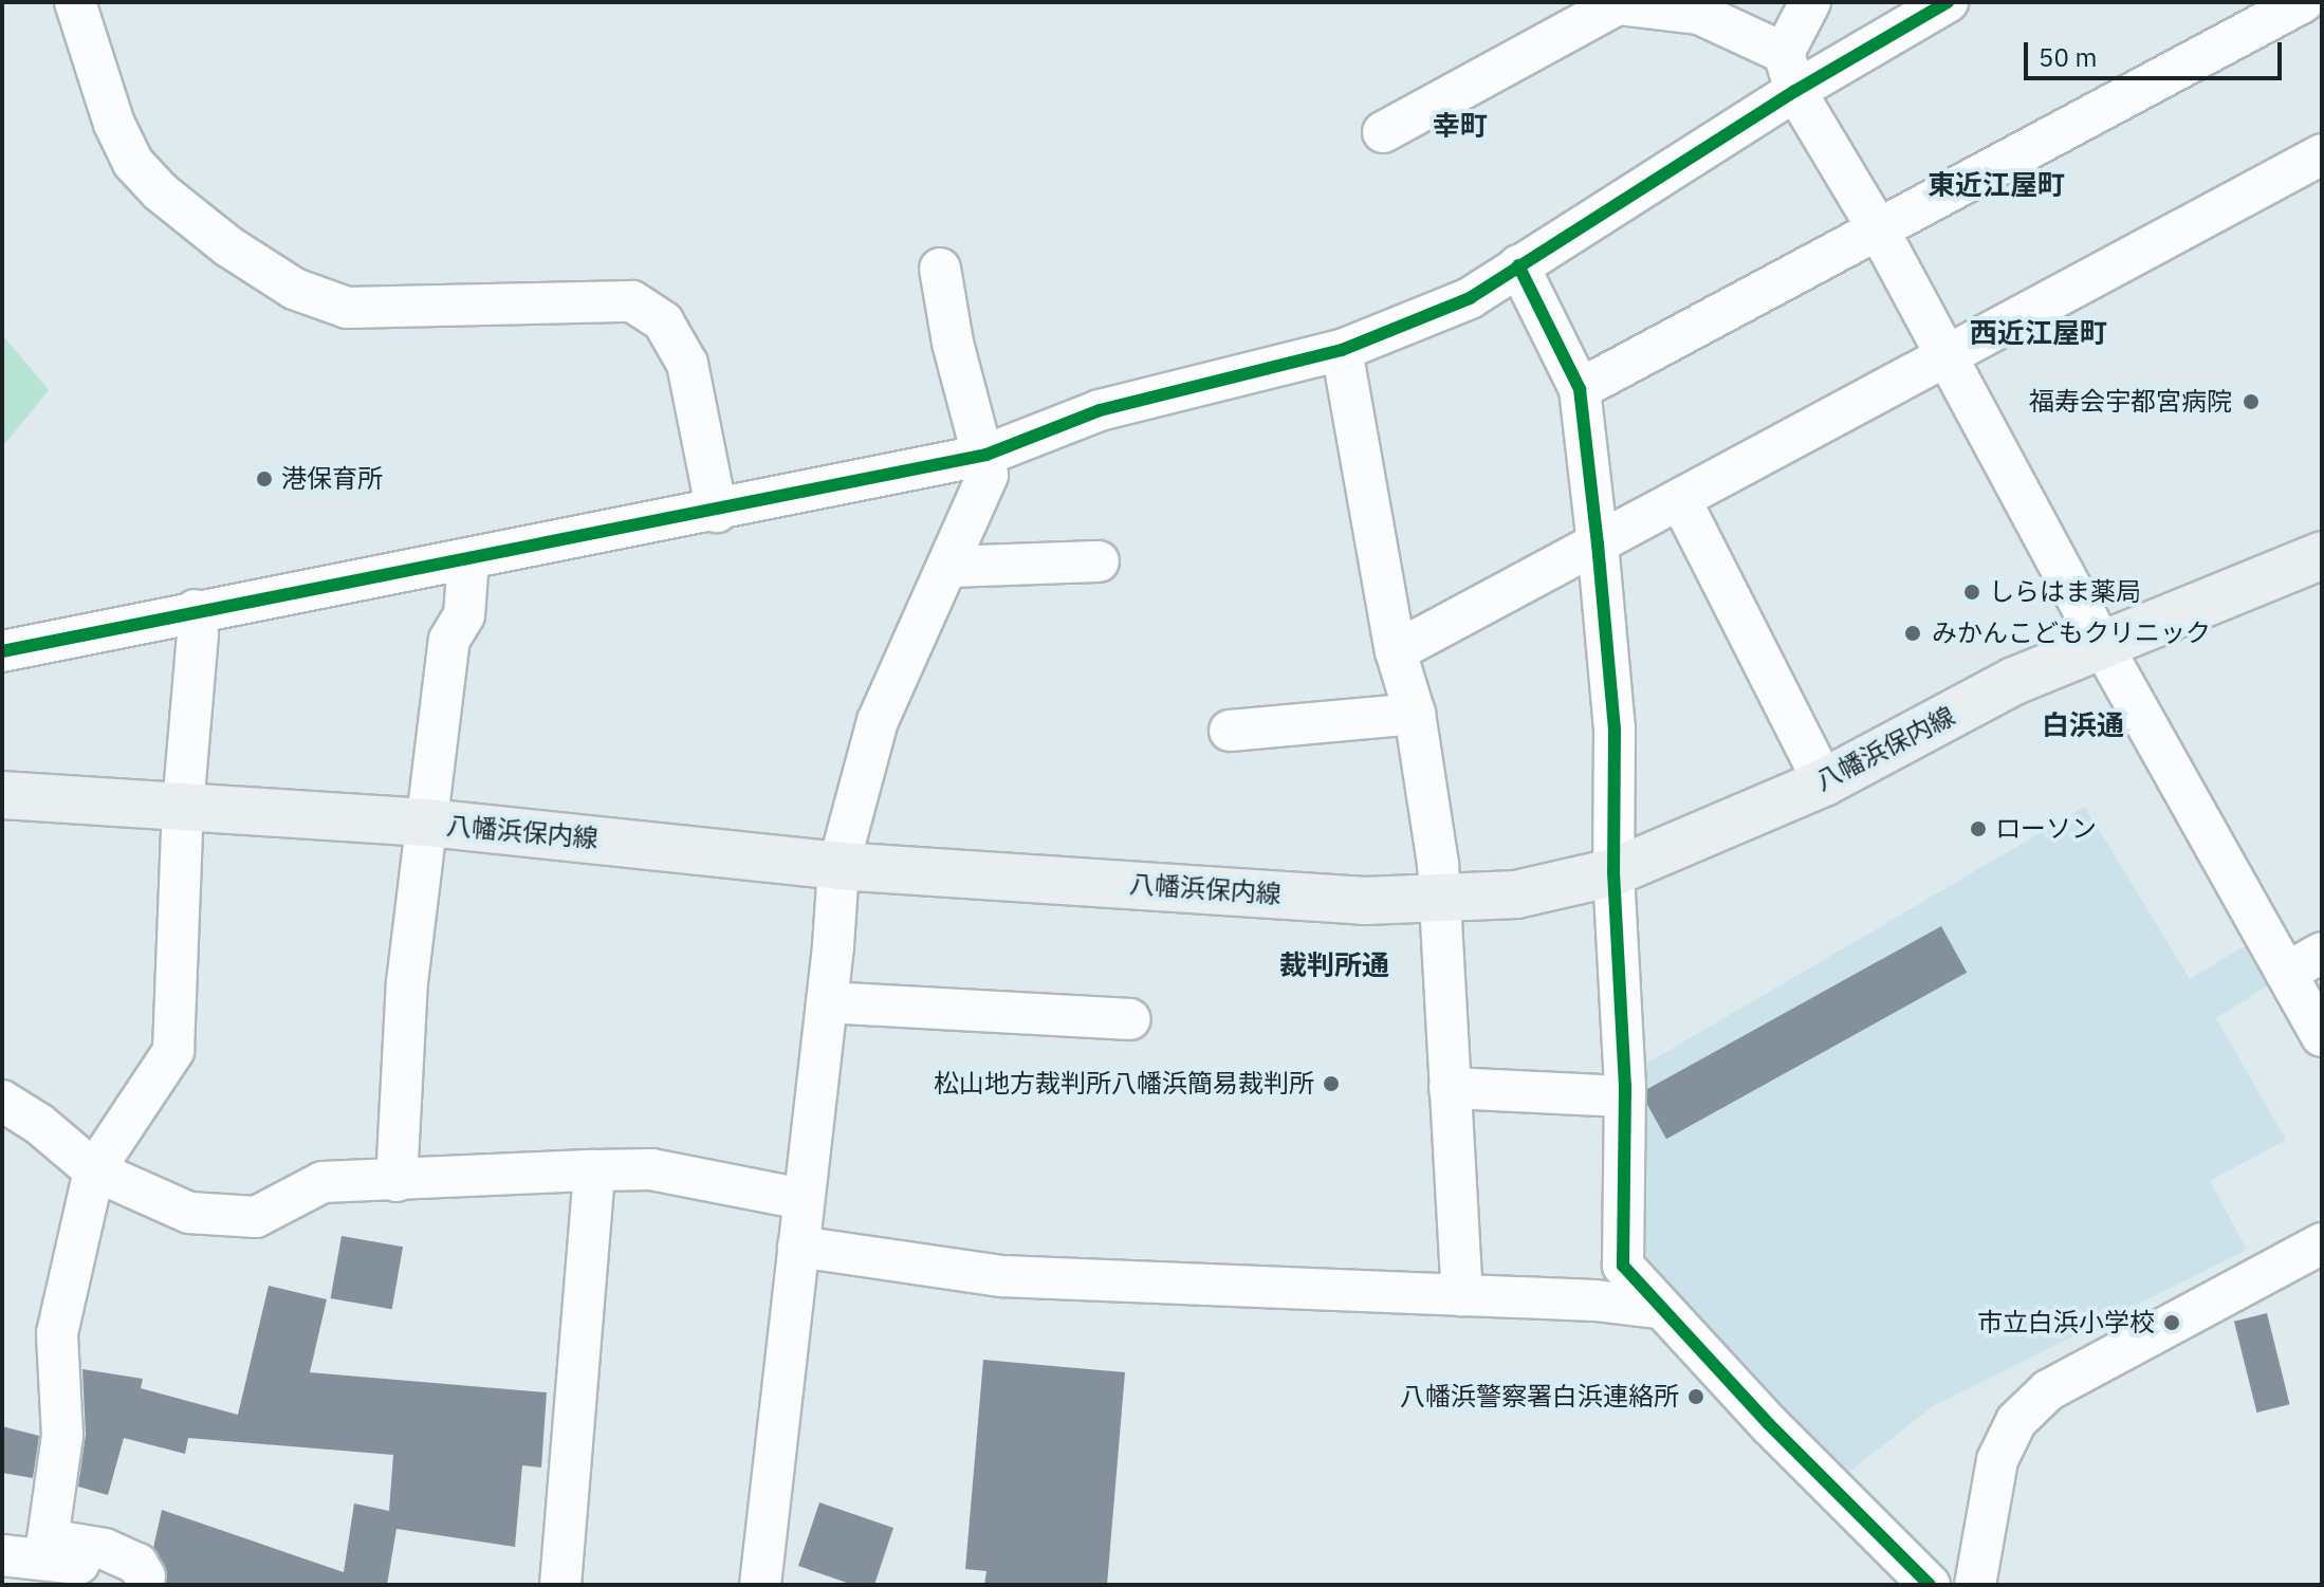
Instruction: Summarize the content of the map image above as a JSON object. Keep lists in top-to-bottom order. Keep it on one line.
{"streets":{"main road":["八幡浜保内線"]},"districts":["幸町","東近江屋町","西近江屋町","白浜通","裁判所通"],"places":["福寿会宇都宮病院","港保育所","しらはま薬局","みかんこどもクリニック","ローソン","松山地方裁判所八幡浜簡易裁判所","市立白浜小学校","八幡浜警察署白浜連絡所"],"scale_bar":"50 m"}
